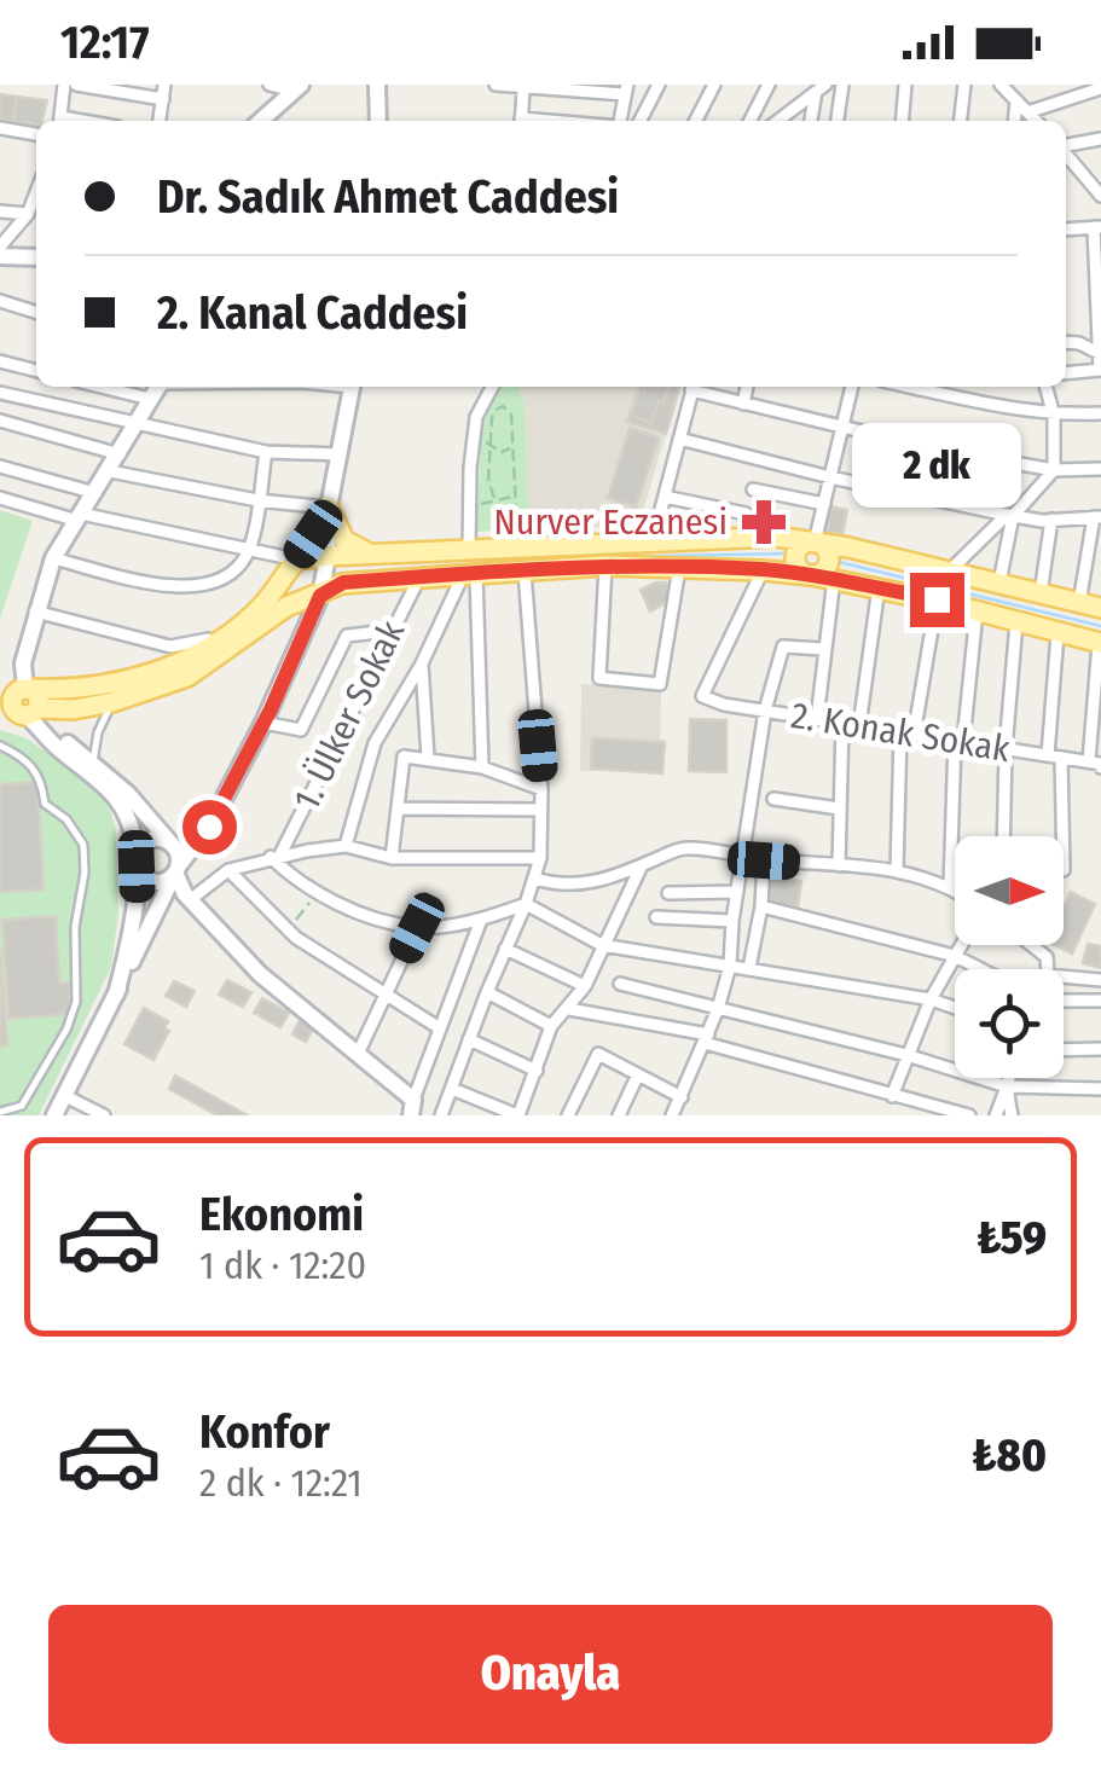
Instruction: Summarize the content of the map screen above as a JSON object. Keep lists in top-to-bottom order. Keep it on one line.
{"streets":{"street":["1. Ülker Sokak","2. Konak Sokak"]},"places":{"pharmacy":["Nurver Eczanesi"]},"north":"right","page":{"status":"12:17","banner":["Dr. Sadık Ahmet Caddesi","2. Kanal Caddesi"],"bubble":"2 dk","list":[{"name":"Ekonomi","note":"1 dk · 12:20","value":"₺59"},{"name":"Konfor","note":"2 dk · 12:21","value":"₺80"}],"buttons":"Onayla"}}
